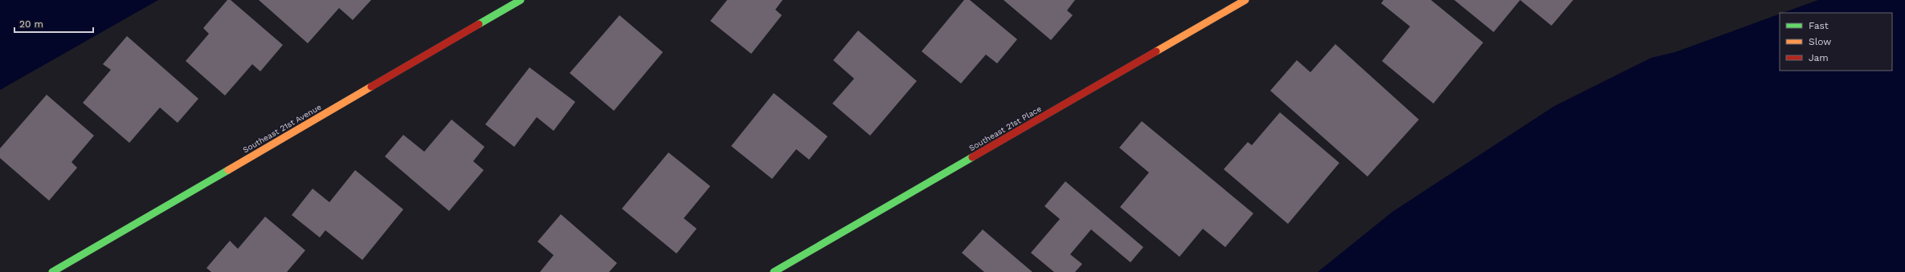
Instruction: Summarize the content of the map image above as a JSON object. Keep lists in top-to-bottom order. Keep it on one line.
{"streets":{"street":["Southeast 21st Avenue","Southeast 21st Place"]},"legend":["Fast","Slow","Jam"],"scale_bar":"20 m"}
